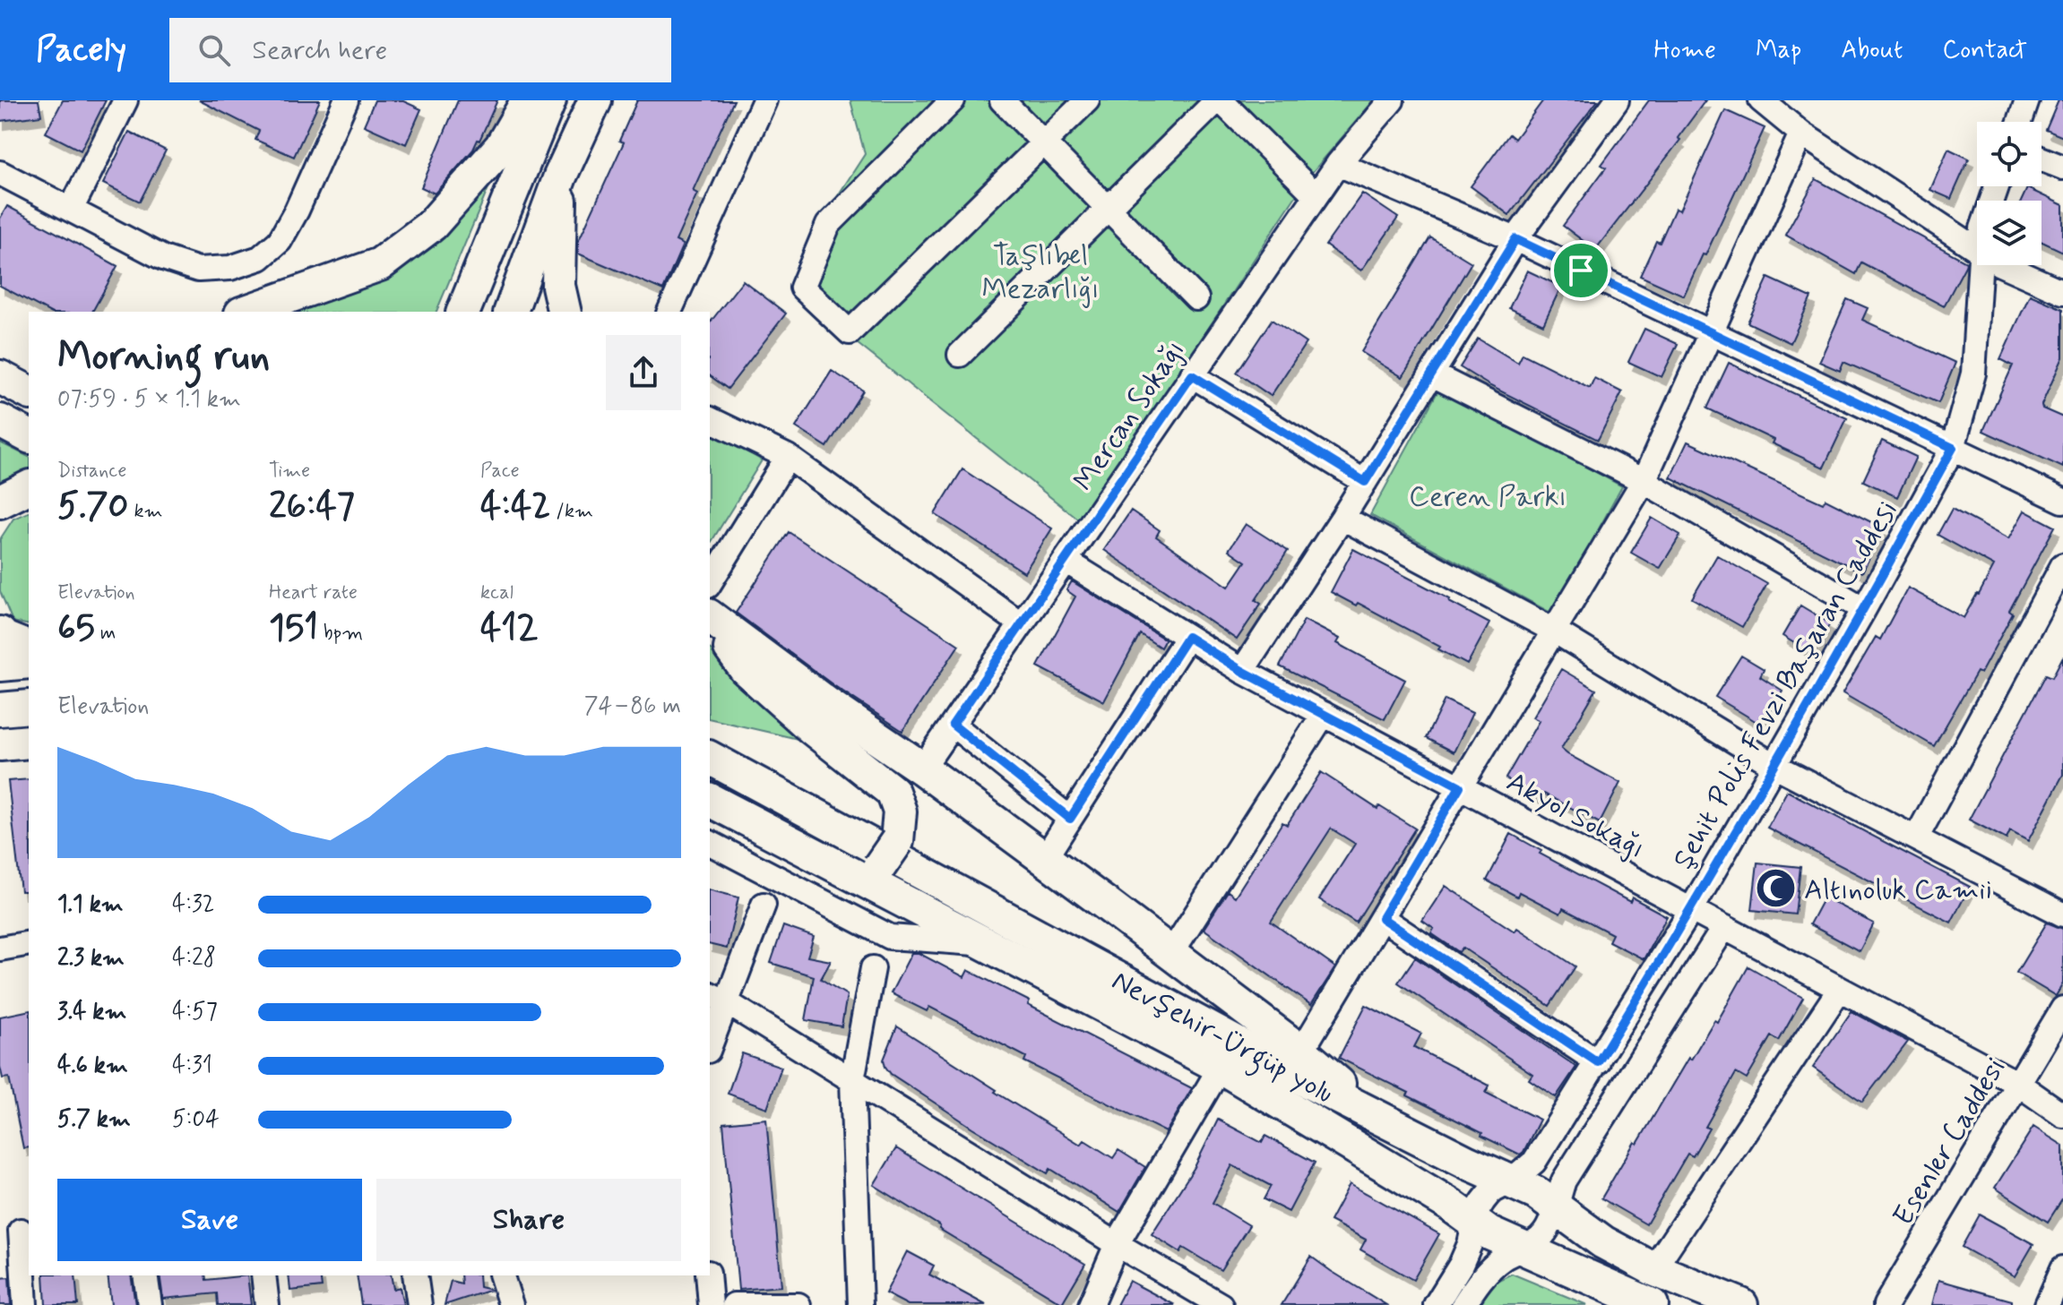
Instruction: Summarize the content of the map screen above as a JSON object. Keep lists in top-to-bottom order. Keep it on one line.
{"streets":{"highway":["Nevşehir-Ürgüp yolu"],"street":["Mercan Sokağı","Şehit Polis Fevzi Başaran Caddesi","Akyol Sokağı","Esenler Caddesi"]},"crossings":[["Mercan Sokağı","Akyol Sokağı"],["Şehit Polis Fevzi Başaran Caddesi","Akyol Sokağı"],["Şehit Polis Fevzi Başaran Caddesi","Nevşehir-Ürgüp yolu"],["Akyol Sokağı","Esenler Caddesi"]],"parks":["Taşlıbel Mezarlığı","Ceren Parkı"],"places":{"mosque":["Altınoluk Camii"]},"page":{"header":"Pacely","search":"Search here","nav":["Home","Map","About","Contact"],"heading":["Morning run","07:59 · 5 × 1.1 km"],"stats":[["Distance","5.70 km"],["Time","26:47"],["Pace","4:42 /km"],["Elevation","65 m"],["Heart rate","151 bpm"],["kcal","412"]],"chart":["Elevation","74–86 m"],"list":[{"name":"1.1 km","note":"4:32"},{"name":"2.3 km","note":"4:28"},{"name":"3.4 km","note":"4:57"},{"name":"4.6 km","note":"4:31"},{"name":"5.7 km","note":"5:04"}],"buttons":["Save","Share"]}}
